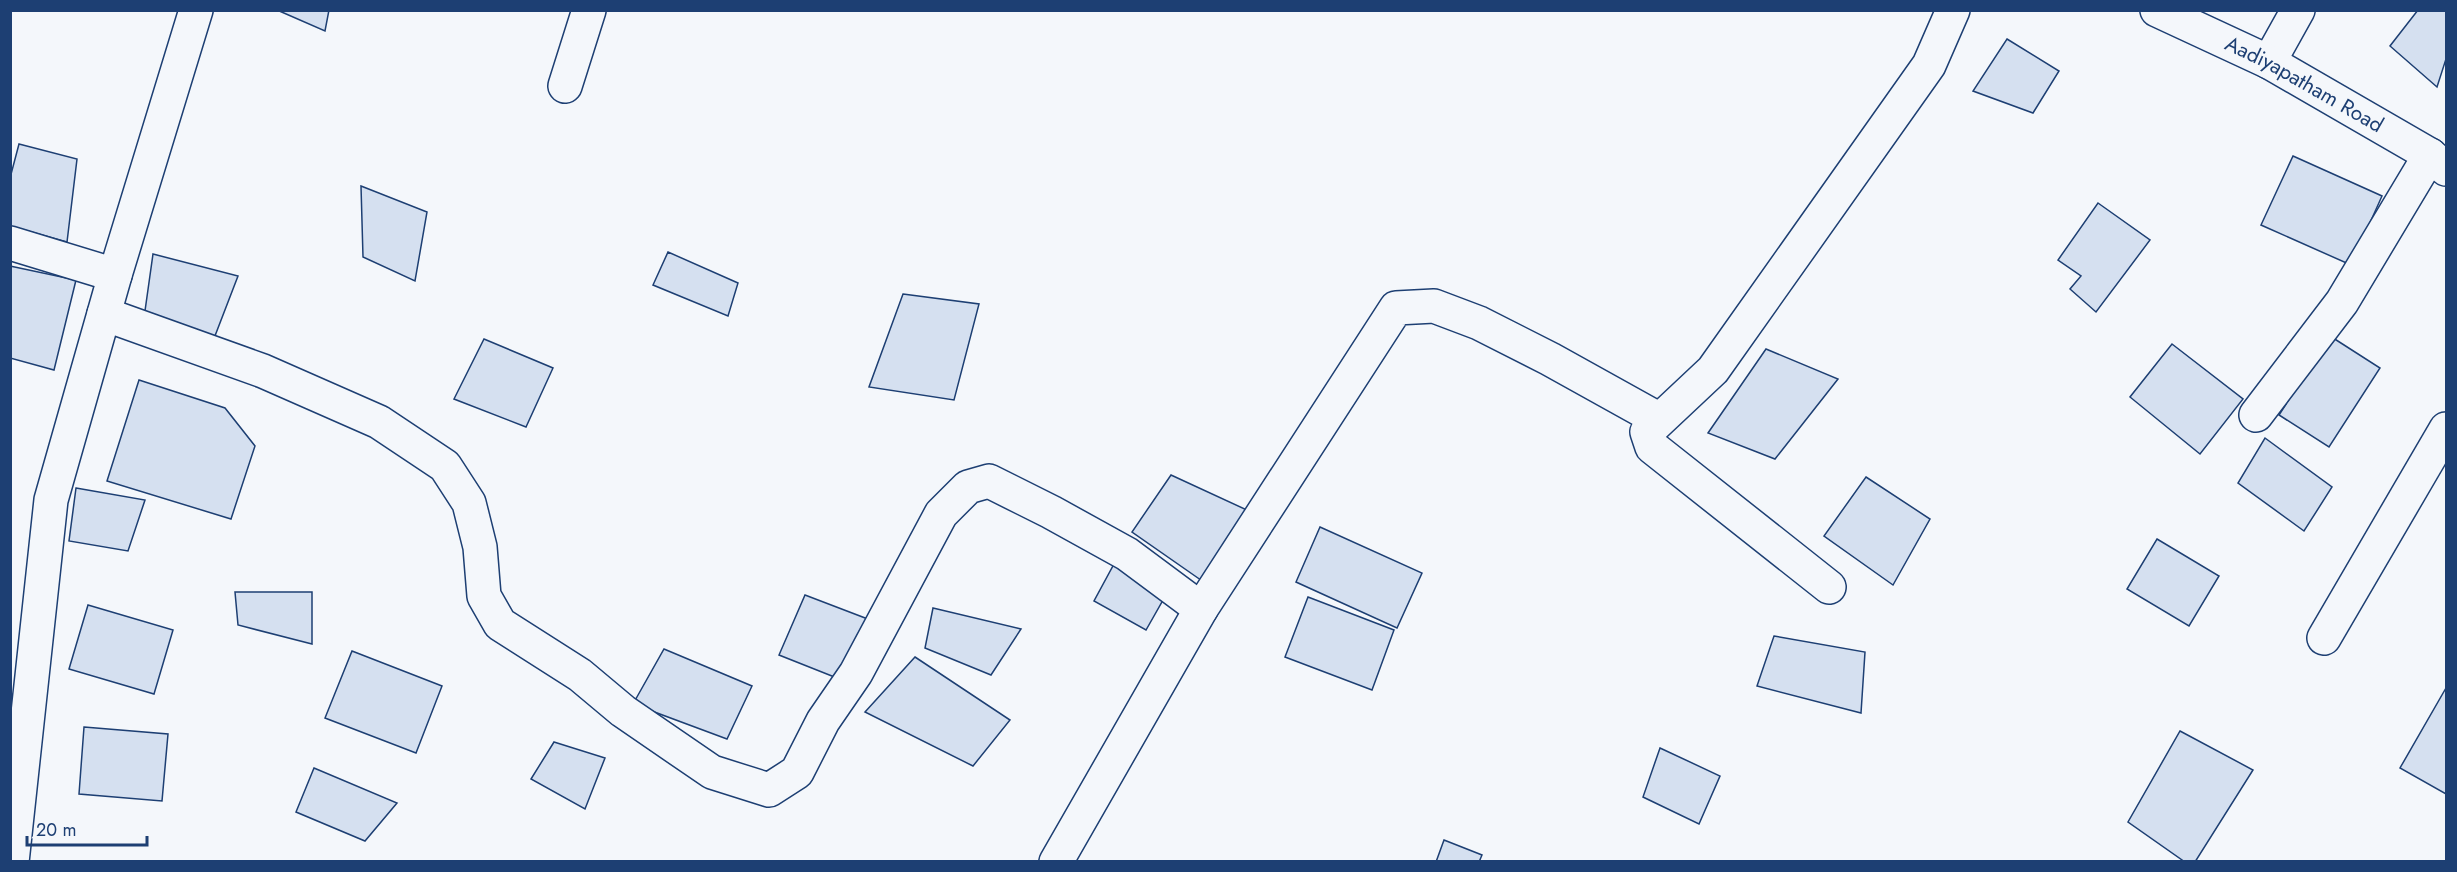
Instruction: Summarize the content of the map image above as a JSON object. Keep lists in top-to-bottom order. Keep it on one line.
{"streets":{"street":["Aadiyapatham Road"]},"scale_bar":"20 m"}
